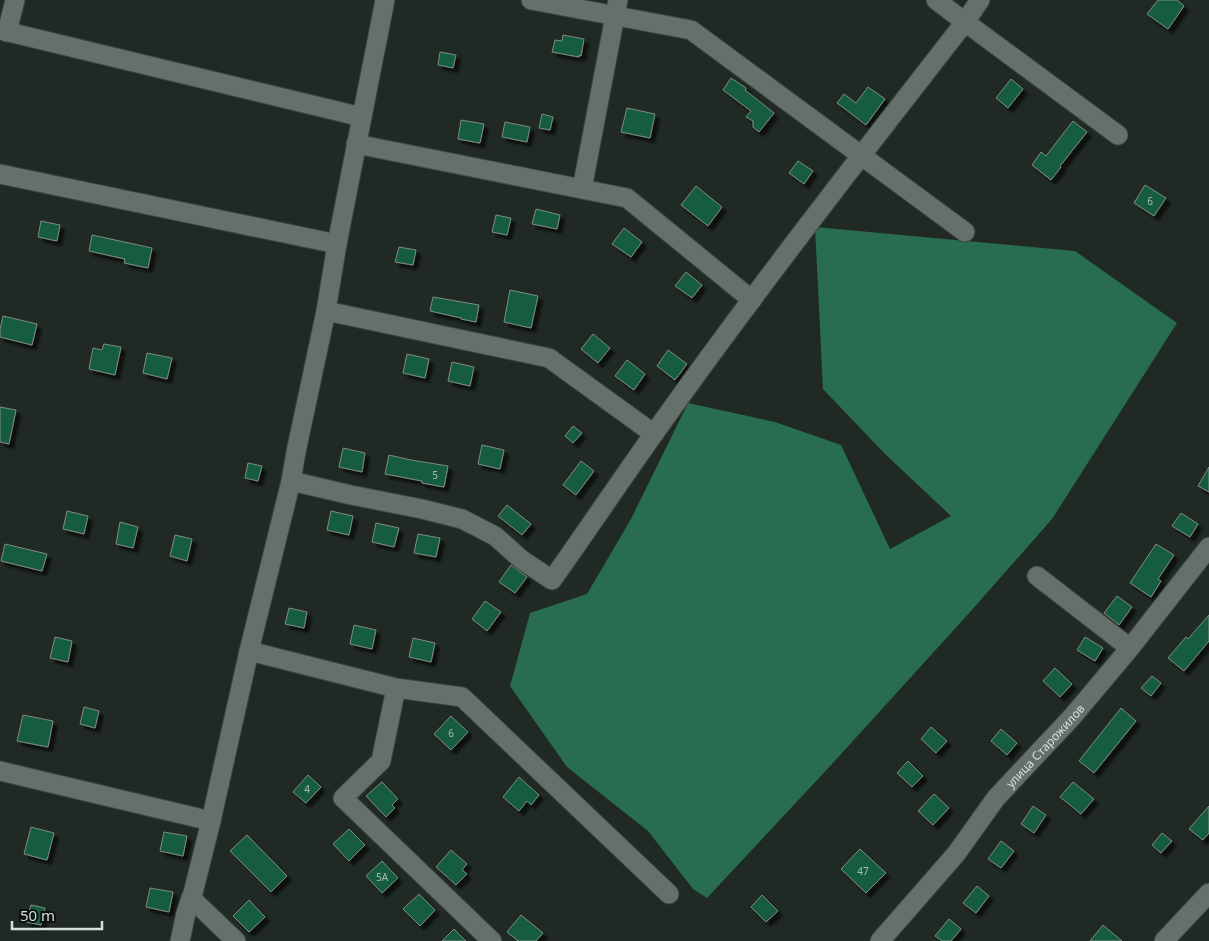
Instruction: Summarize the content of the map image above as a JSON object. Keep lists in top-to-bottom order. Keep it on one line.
{"streets":{"street":["улица Старожилов"]},"house_numbers":["6","5","6","4","47","5А"],"scale_bar":"50 m"}
